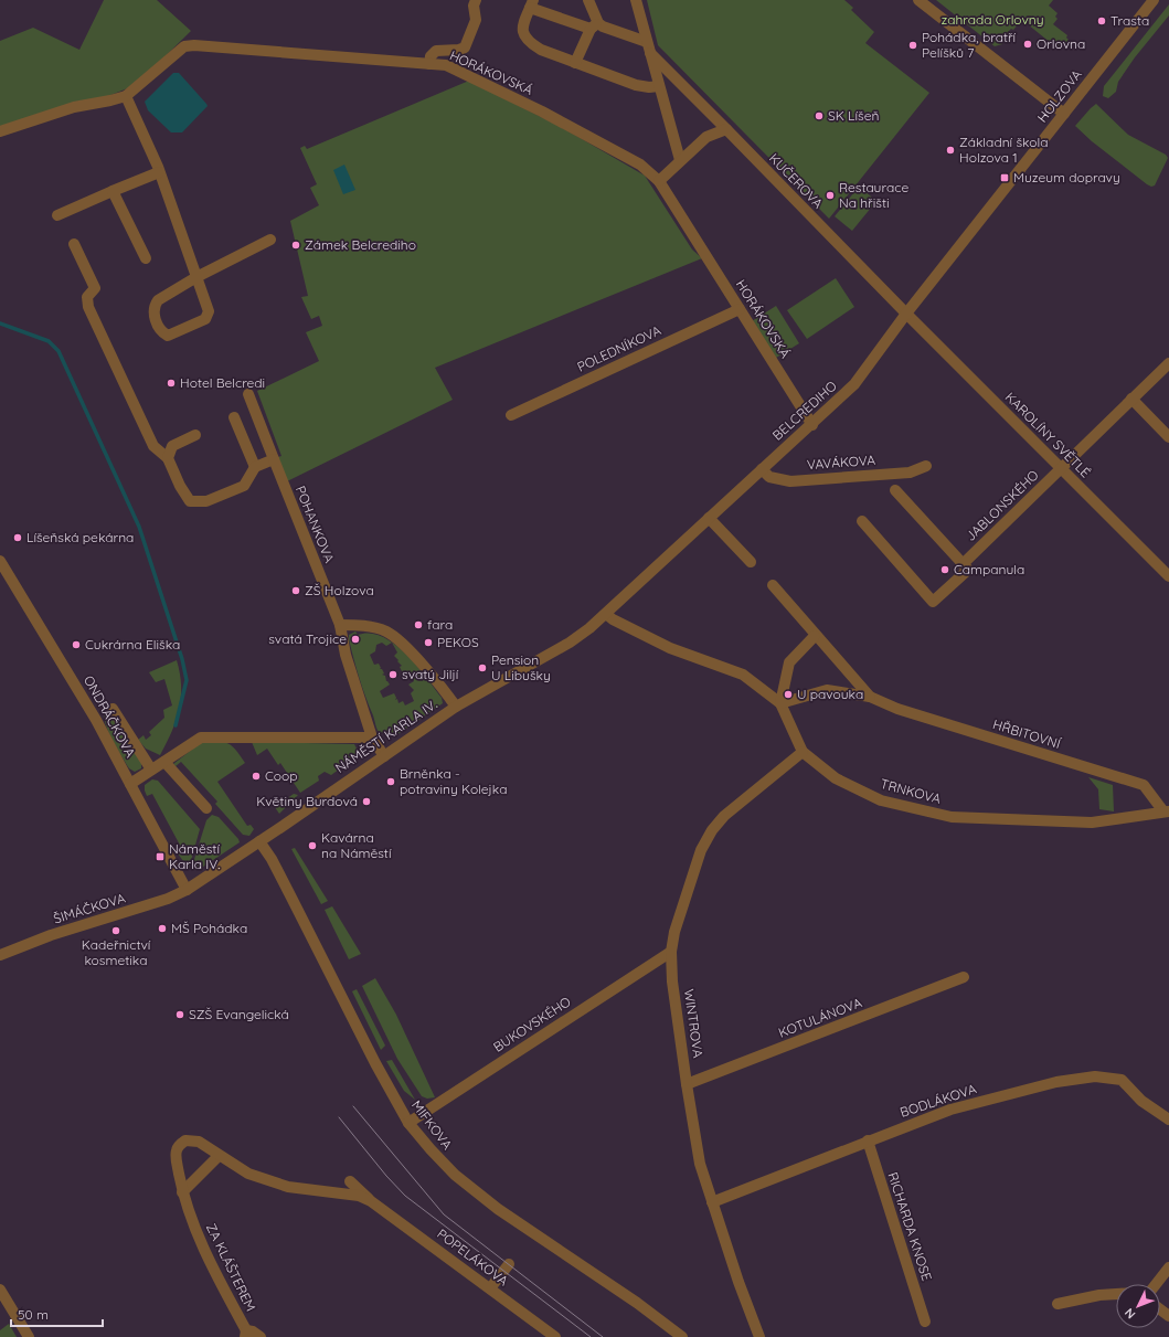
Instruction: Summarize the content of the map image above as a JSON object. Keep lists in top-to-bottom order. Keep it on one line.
{"streets":{"street":["HORÁKOVSKÁ","HOLZOVA","KUČEROVA","POLEDNÍKOVA","BELCREDIHO","KAROLÍNY SVĚTLÉ","VAVÁKOVA","JABLONSKÉHO","POHANKOVA","ONDRÁČKOVA","HŘBITOVNÍ","NÁMĚSTÍ KARLA IV.","TRNKOVA","ŠIMÁČKOVA","KOTULÁNOVA","WINTROVA","BUKOVSKÉHO","BODLÁKOVA","MIFKOVA","RICHARDA KNOSE","POPELÁKOVA","ZA KLÁŠTEREM"]},"crossings":[["HORÁKOVSKÁ","POLEDNÍKOVA"],["HORÁKOVSKÁ","BELCREDIHO"],["HOLZOVA","KUČEROVA"],["HOLZOVA","BELCREDIHO"],["HOLZOVA","KAROLÍNY SVĚTLÉ"],["KUČEROVA","BELCREDIHO"],["KUČEROVA","KAROLÍNY SVĚTLÉ"],["BELCREDIHO","KAROLÍNY SVĚTLÉ"],["BELCREDIHO","VAVÁKOVA"],["BELCREDIHO","NÁMĚSTÍ KARLA IV."],["BELCREDIHO","TRNKOVA"],["KAROLÍNY SVĚTLÉ","JABLONSKÉHO"],["POHANKOVA","NÁMĚSTÍ KARLA IV."],["ONDRÁČKOVA","NÁMĚSTÍ KARLA IV."],["ONDRÁČKOVA","ŠIMÁČKOVA"],["HŘBITOVNÍ","TRNKOVA"],["NÁMĚSTÍ KARLA IV.","TRNKOVA"],["NÁMĚSTÍ KARLA IV.","ŠIMÁČKOVA"],["NÁMĚSTÍ KARLA IV.","MIFKOVA"],["TRNKOVA","WINTROVA"],["KOTULÁNOVA","WINTROVA"],["WINTROVA","BUKOVSKÉHO"],["WINTROVA","BODLÁKOVA"],["BUKOVSKÉHO","MIFKOVA"],["BODLÁKOVA","RICHARDA KNOSE"],["POPELÁKOVA","ZA KLÁŠTEREM"]],"parks":["zahrada Orlovny"],"places":{"other":["Trasta","Orlovna","Pohádka, bratří Pelíšků 7","SK Líšeň","Základní škola Holzova 1","Restaurace Na hřišti","Zámek Belcrediho","Hotel Belcredi","Líšeňská pekárna","Campanula","ZŠ Holzova","fara","svatá Trojice","PEKOS","Cukrárna Eliška","Pension U Libušky","svatý Jiljí","U pavouka","Coop","Brněnka - potraviny Kolejka","Květiny Burdová","Kavárna na Náměstí","MŠ Pohádka","Kadeřnictví kosmetika","SZŠ Evangelická"],"transit":["Muzeum dopravy","Náměstí Karla IV."]},"scale_bar":"50 m","north":"bottom left"}
